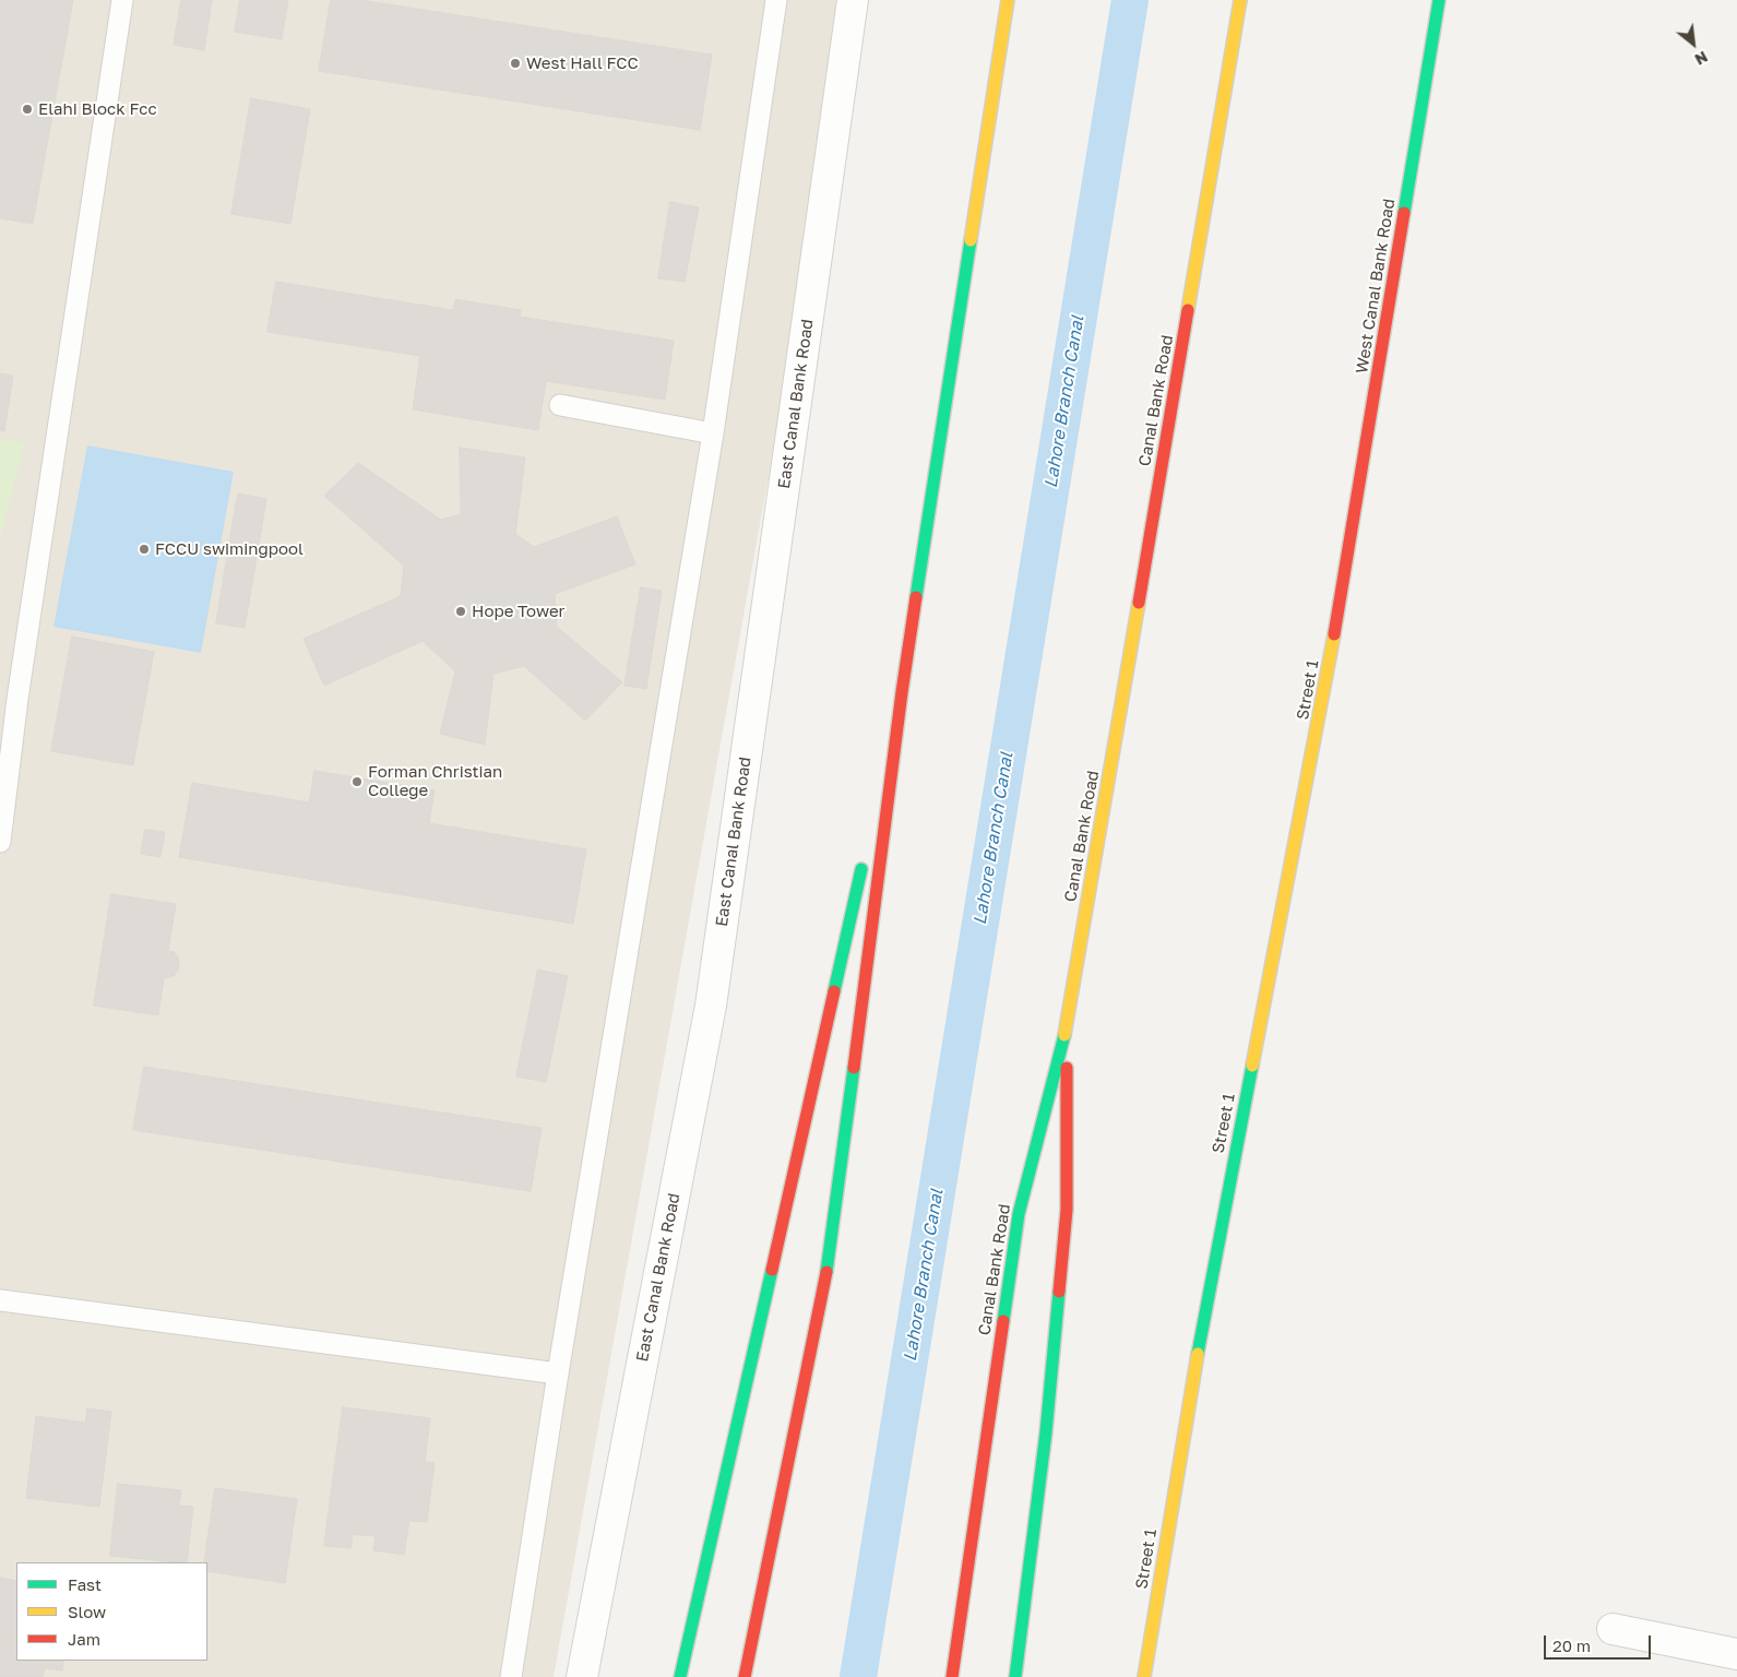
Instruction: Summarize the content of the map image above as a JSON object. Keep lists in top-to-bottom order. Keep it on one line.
{"streets":{"main road":["West Canal Bank Road","Canal Bank Road","Street 1"],"street":["East Canal Bank Road"]},"crossings":[["West Canal Bank Road","Street 1"]],"water":["Lahore Branch Canal"],"places":["West Hall FCC","Elahi Block Fcc","FCCU swimingpool","Hope Tower","Forman Christian College"],"legend":["Fast","Slow","Jam"],"scale_bar":"20 m","north":"bottom right"}
